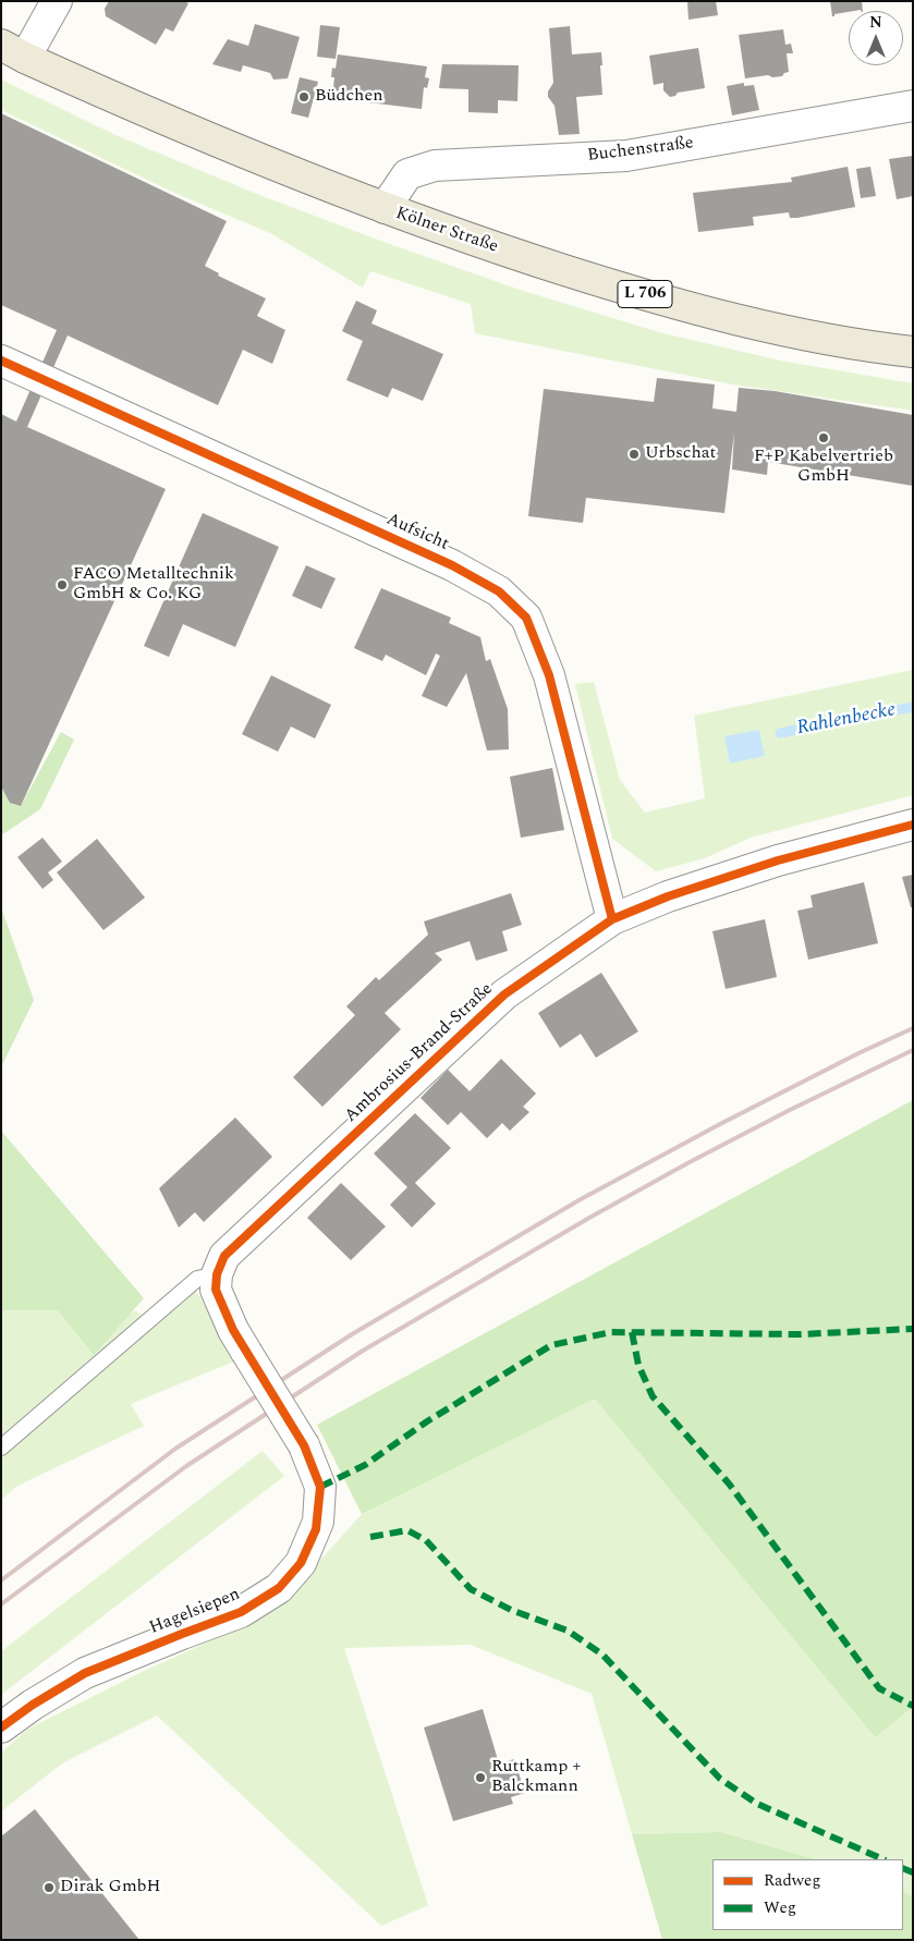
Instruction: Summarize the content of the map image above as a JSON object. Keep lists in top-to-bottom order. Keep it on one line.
{"streets":{"main road":["Kölner Straße","L 706"],"street":["Buchenstraße","Aufsicht","Ambrosius-Brand-Straße","Hagelsiepen"]},"crossings":[["Buchenstraße","Kölner Straße"],["Aufsicht","Ambrosius-Brand-Straße"],["Ambrosius-Brand-Straße","Hagelsiepen"]],"water":["Rahlenbecke"],"places":["Büdchen","F+P Kabelvertrieb GmbH","Urbschat","FACO Metalltechnik GmbH & Co. KG","Ruttkamp + Balckmann","Dirak GmbH"],"legend":["Radweg","Weg"],"north":"top"}
